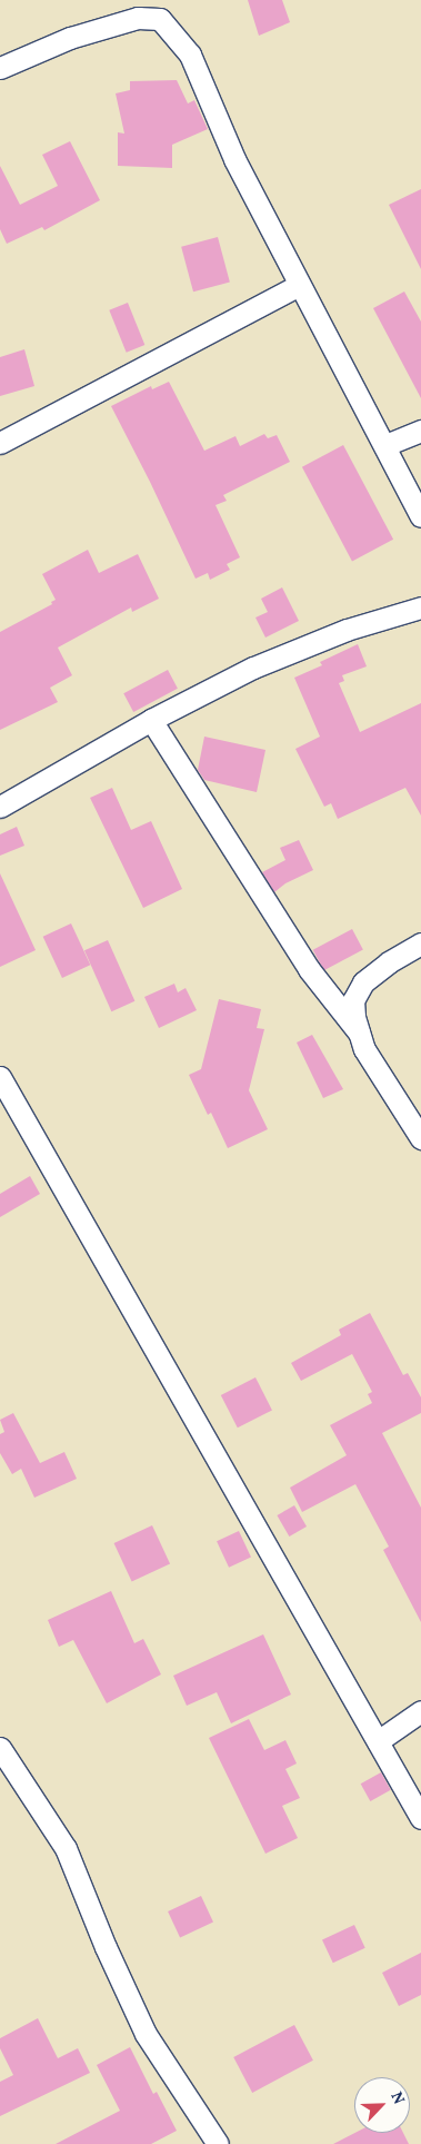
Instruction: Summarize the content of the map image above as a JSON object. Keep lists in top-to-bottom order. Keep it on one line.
{"north":"top right"}
